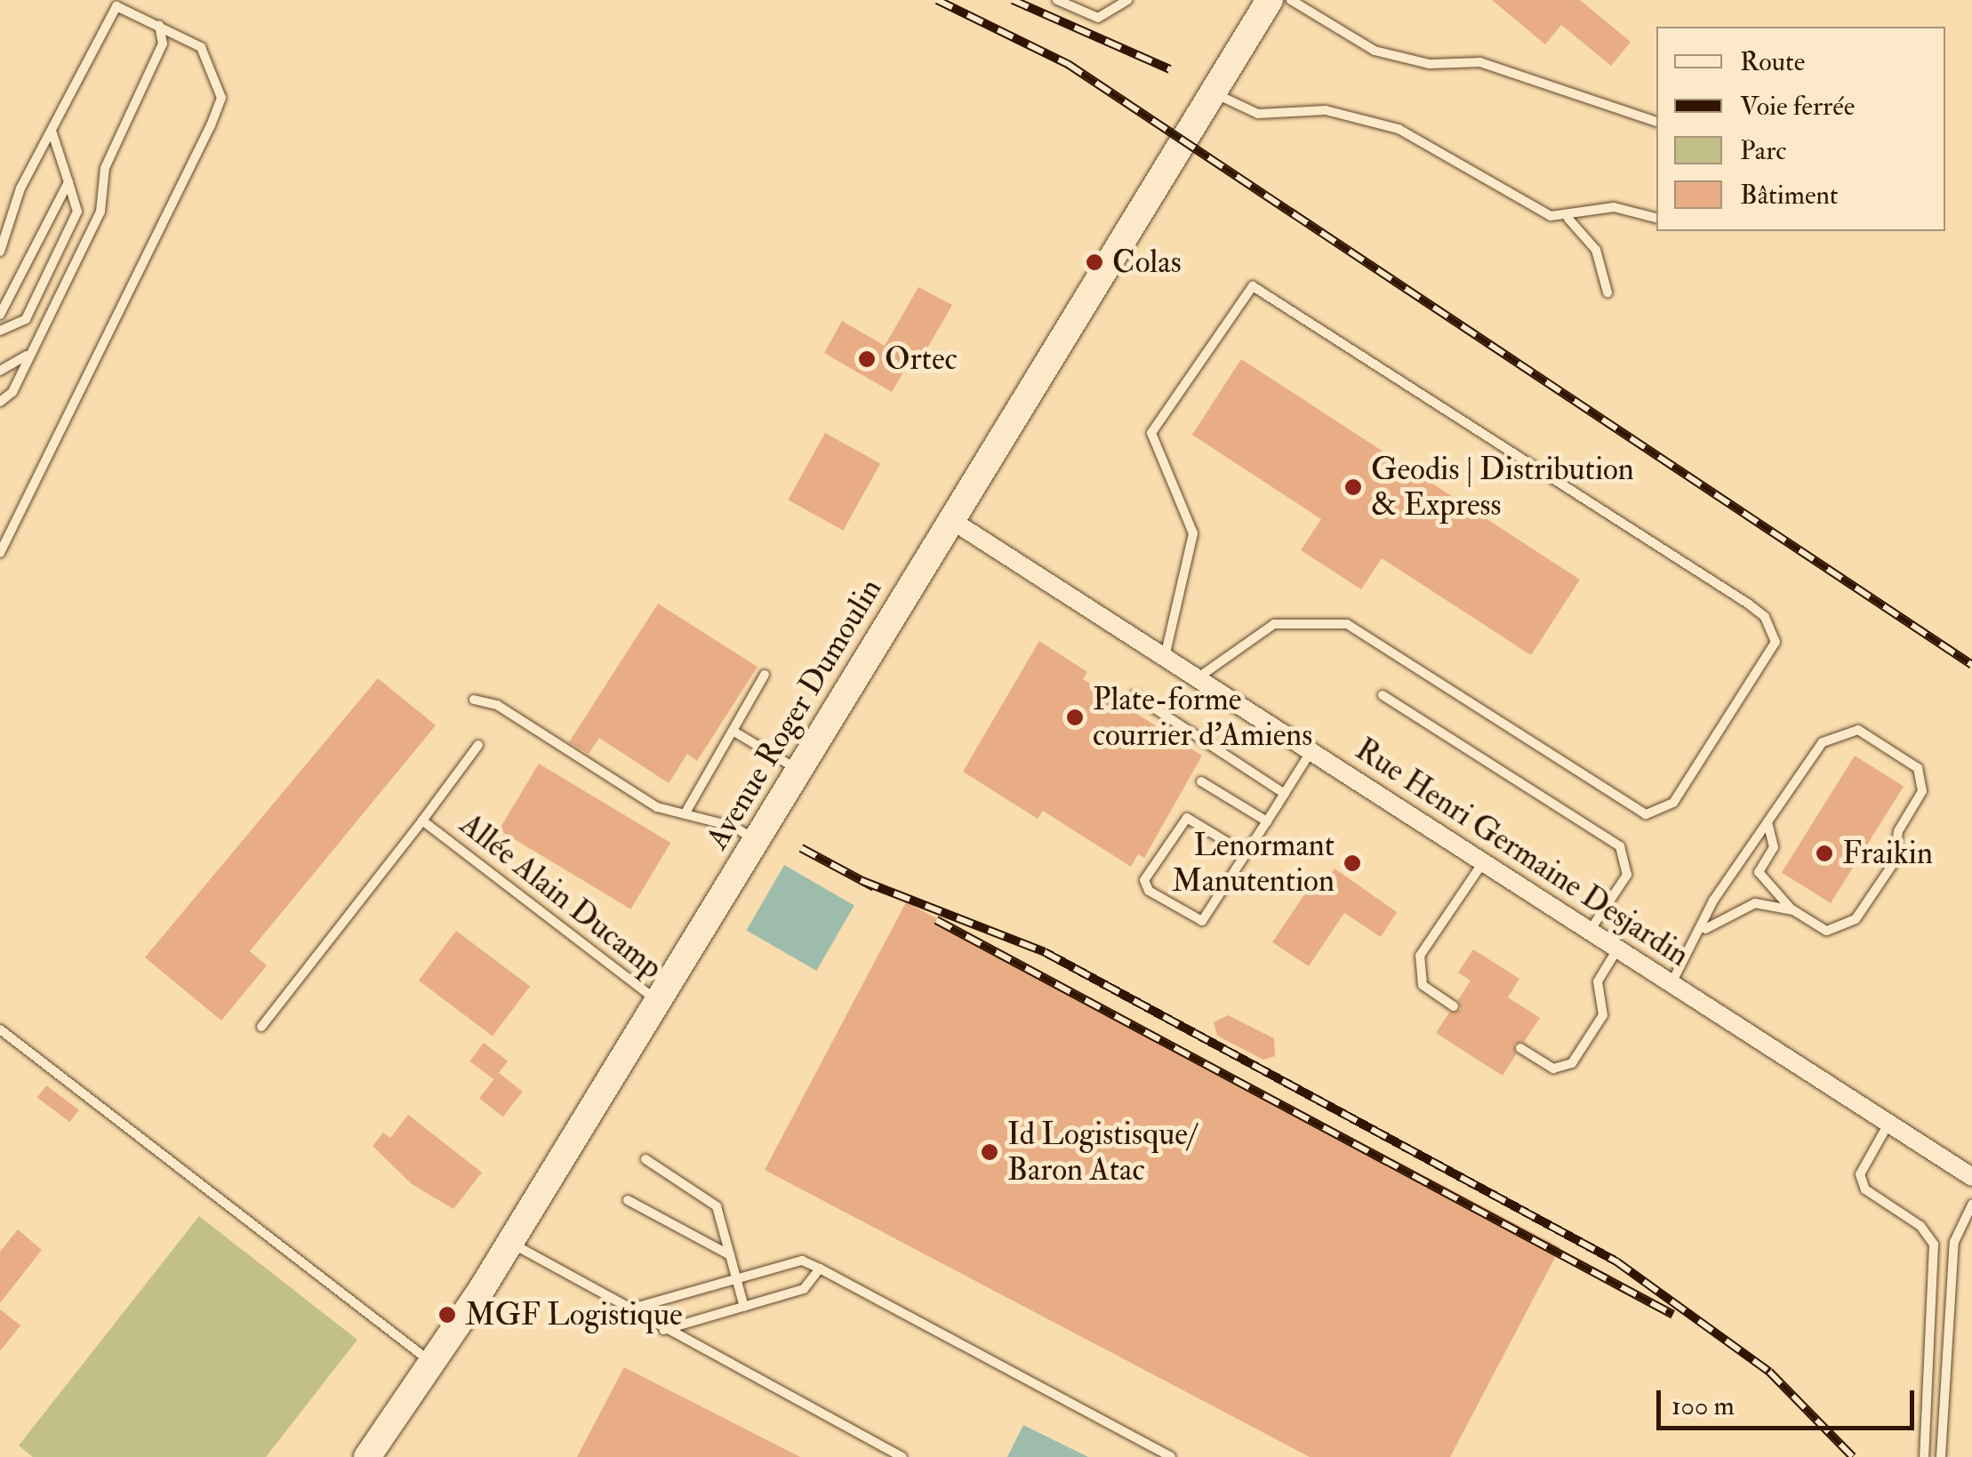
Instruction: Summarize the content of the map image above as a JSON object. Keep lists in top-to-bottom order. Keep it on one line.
{"streets":{"main road":["Avenue Roger Dumoulin"],"street":["Rue Henri Germaine Desjardin"],"lane":["Allée Alain Ducamp"]},"crossings":[["Avenue Roger Dumoulin","Rue Henri Germaine Desjardin"],["Avenue Roger Dumoulin","Allée Alain Ducamp"]],"places":["Colas","Ortec","Geodis | Distribution & Express","Plate-forme courrier d'Amiens","Fraikin","Lenormant Manutention","Id Logistisque/ Baron Atac","MGF Logistique"],"legend":["Route","Voie ferrée","Parc","Bâtiment"],"scale_bar":"100 m"}
